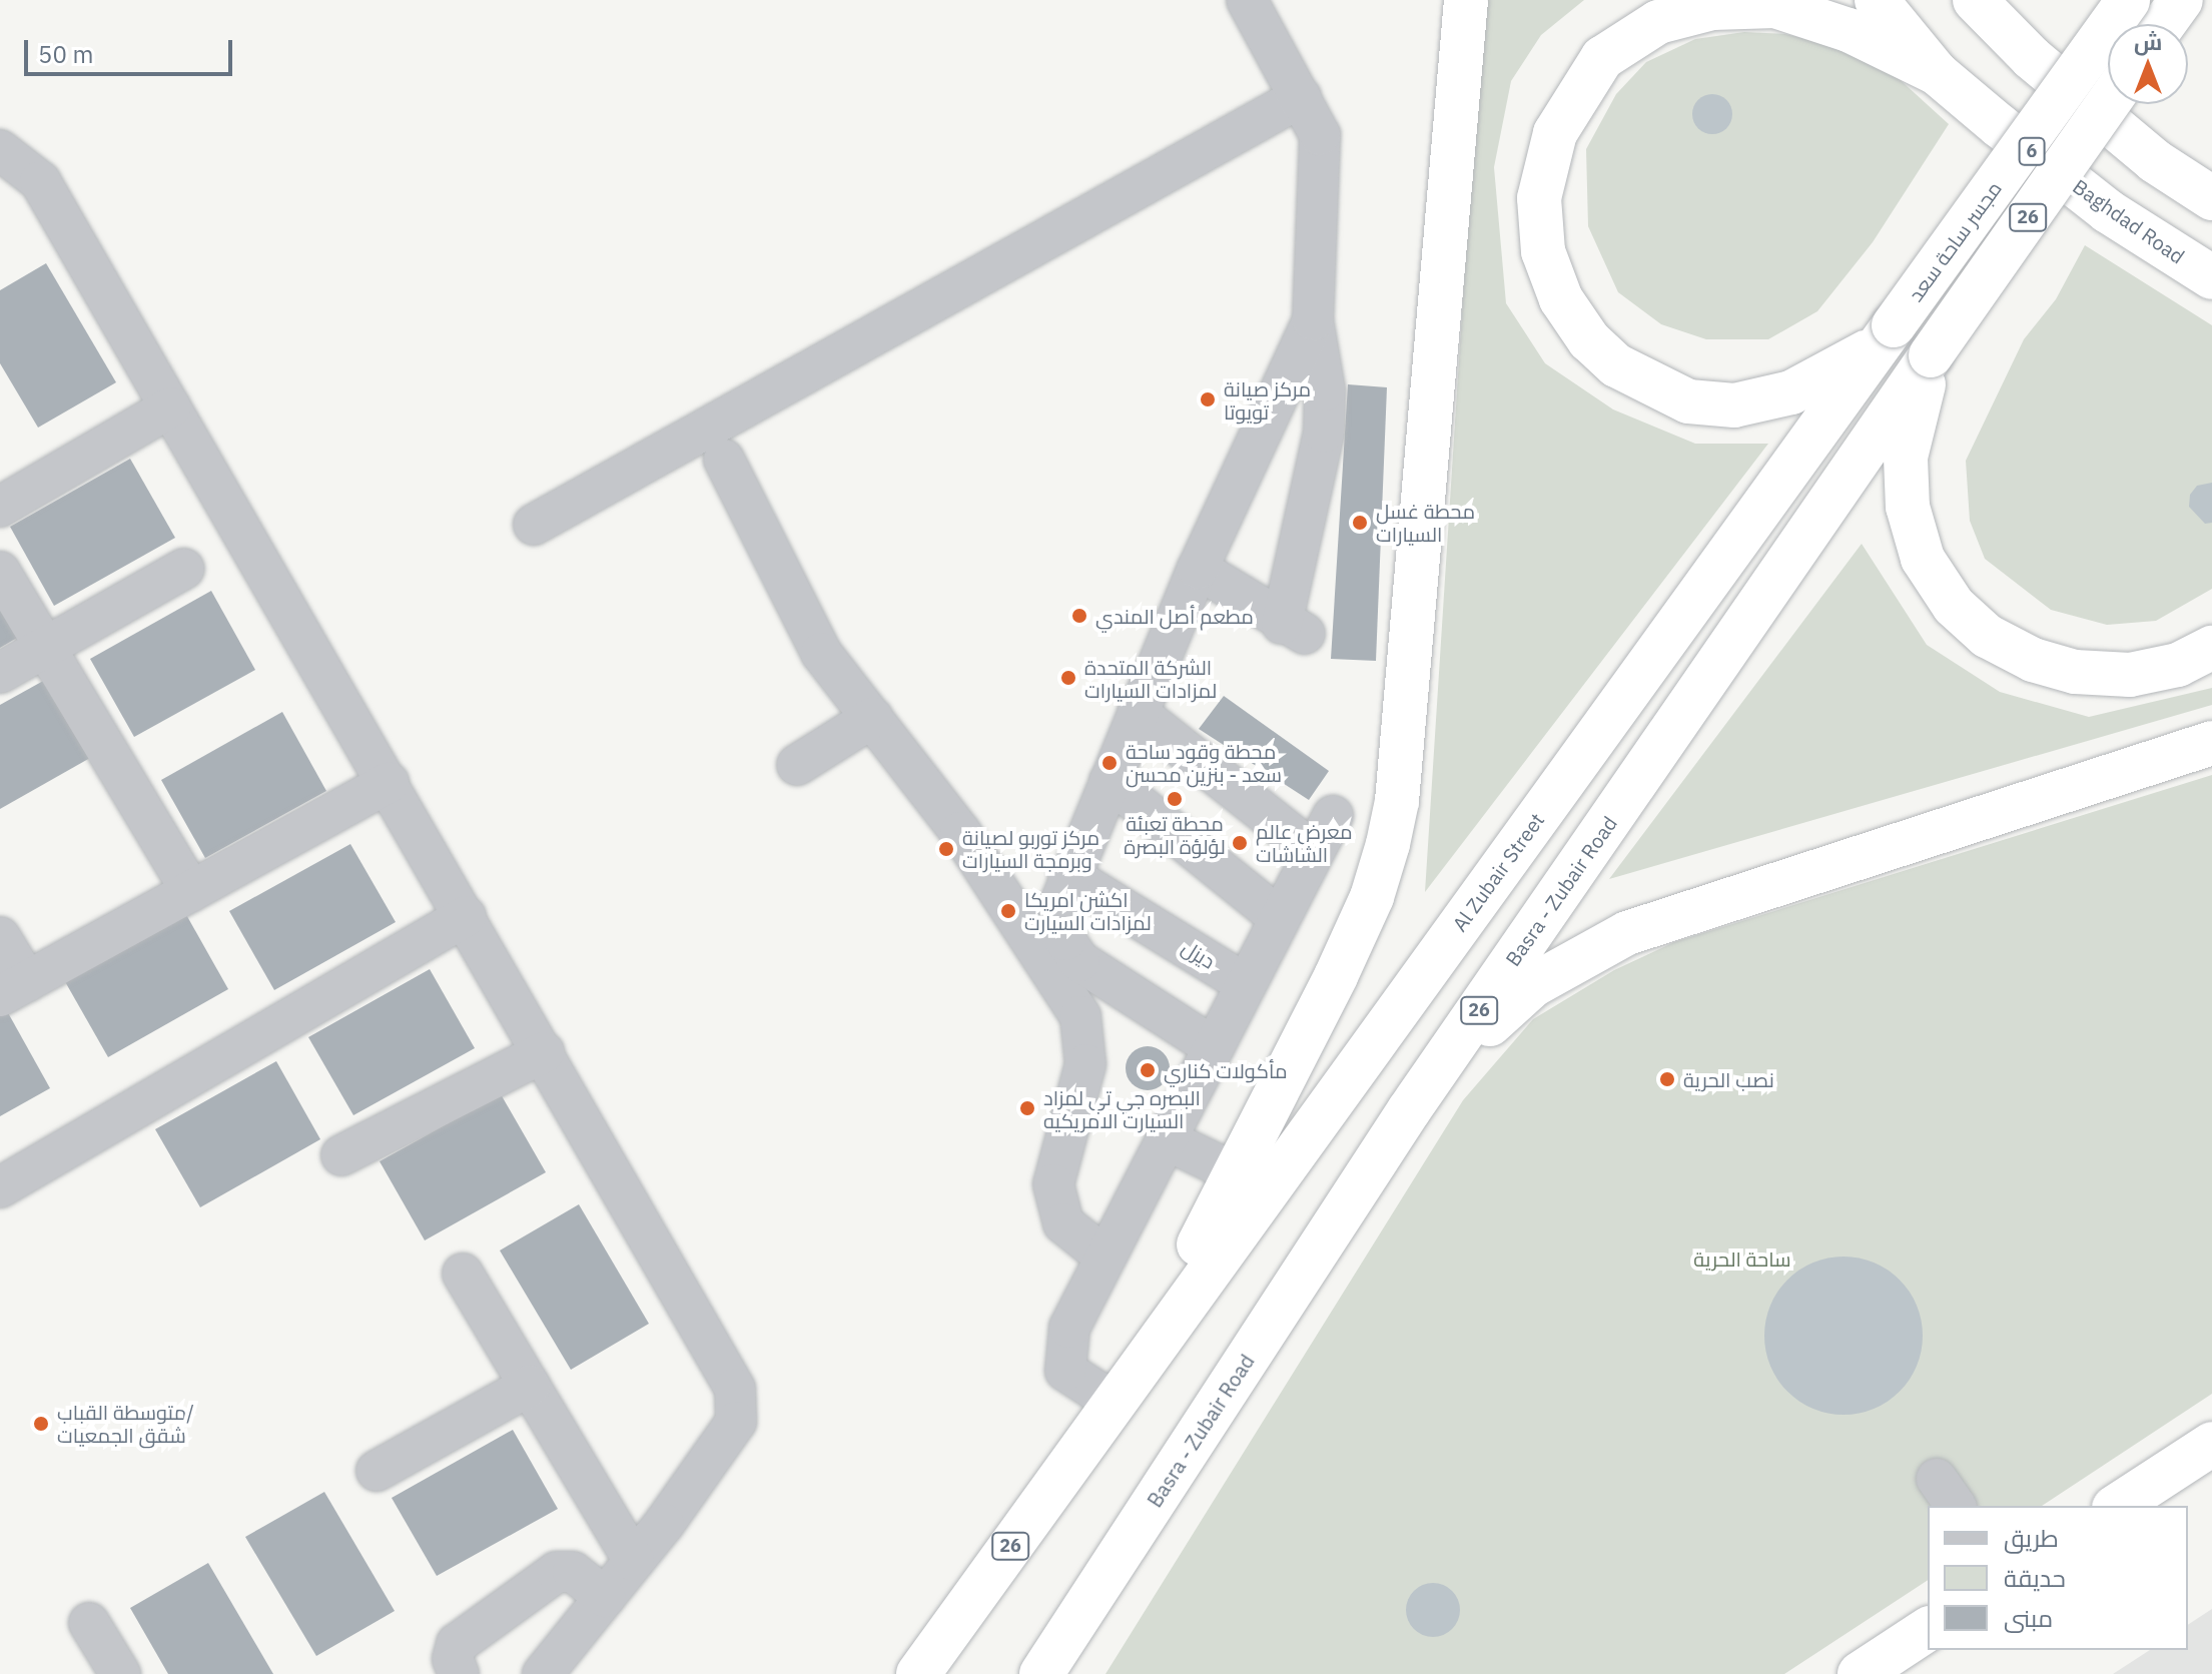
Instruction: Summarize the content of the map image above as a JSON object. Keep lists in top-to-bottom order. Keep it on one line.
{"streets":{"highway":["6","26","Baghdad Road","مجسر ساحة سعد","Al Zubair Street","Basra - Zubair Road"],"street":["ديزل"]},"crossings":[["26","Al Zubair Street"],["26","Basra - Zubair Road"],["مجسر ساحة سعد","Al Zubair Street"]],"parks":["ساحة الحرية"],"places":["مركز صيانة تويوتا","محطة غسل السيارات","مطعم أصل المندي","الشركة المتحدة لمزادات السيارات","محطة وقود ساحة سعد - بنزين محسن","محطة تعبئة لؤلؤة البصرة","معرض عالم الشاشات","مركز توربو لصيانة وبرمجة السيارات","اكشن امريكا لمزادات السيارت","مأكولات كناري","نصب الحرية","البصره جي تي لمزاد السيارت الامريكيه","متوسطة القباب/ شقق الجمعيات"],"legend":["طريق","حديقة","مبنى"],"scale_bar":"50 m","north":"top"}
